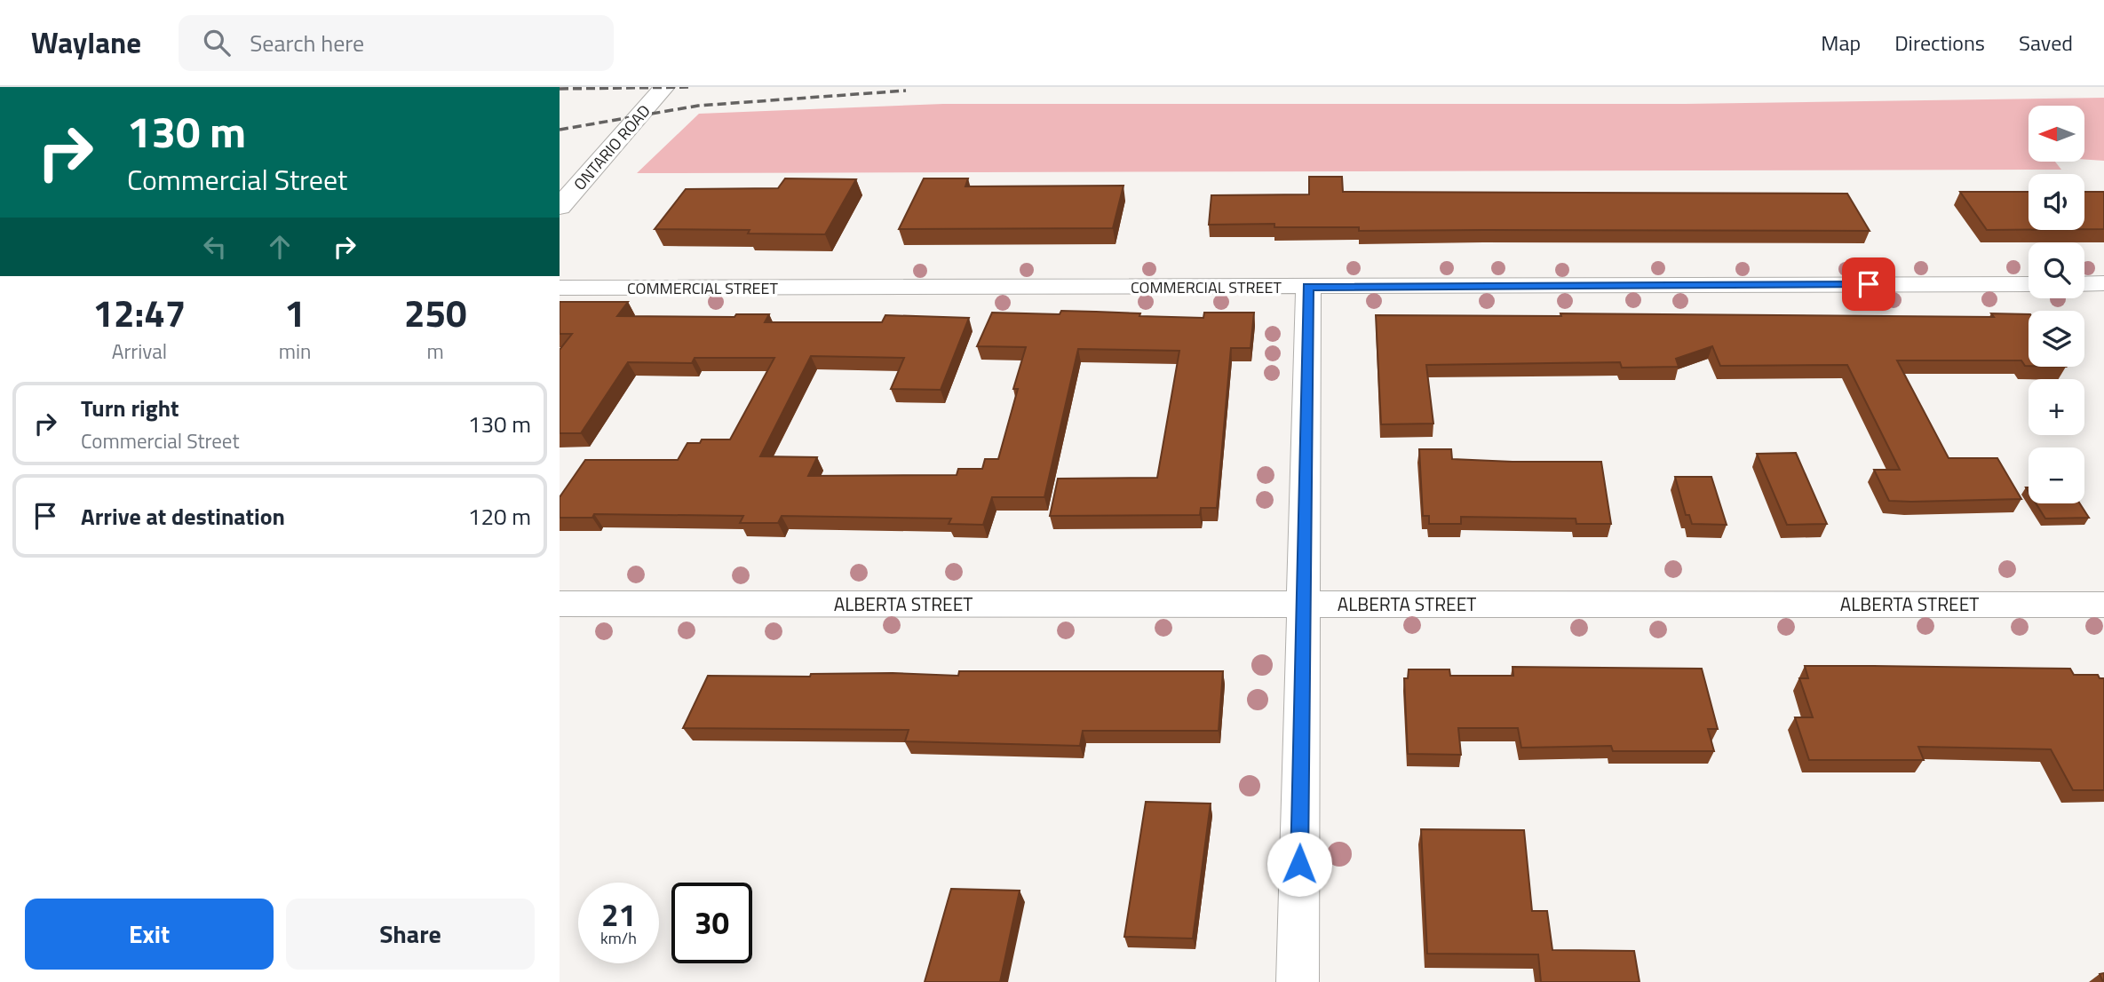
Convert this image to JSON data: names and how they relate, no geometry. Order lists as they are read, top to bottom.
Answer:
{
  "streets": {
    "main road": ["ONTARIO ROAD"],
    "street": ["COMMERCIAL STREET", "ALBERTA STREET"]
  },
  "north": "left",
  "page": {
    "header": "Waylane",
    "search": "Search here",
    "nav": ["Map", "Directions", "Saved"],
    "turn": ["130 m", "Commercial Street"],
    "map_buttons": ["+", "−"],
    "eta": [
      "12:47",
      "Arrival",
      "1",
      "min",
      "250",
      "m"
    ],
    "list": [
      {
        "name": "Turn right",
        "note": "Commercial Street",
        "value": "130 m"
      },
      {
        "name": "Arrive at destination",
        "value": "120 m"
      }
    ],
    "speed": "21 km/h",
    "limit": "30",
    "buttons": ["Exit", "Share"]
  }
}
